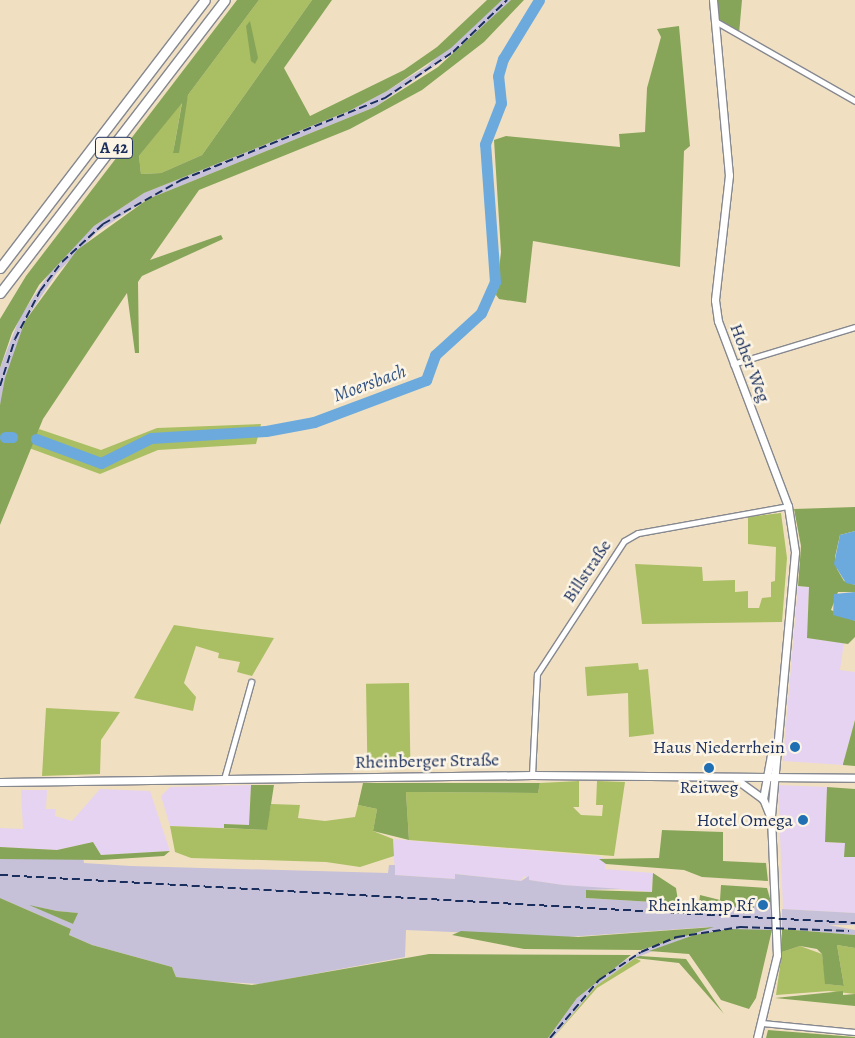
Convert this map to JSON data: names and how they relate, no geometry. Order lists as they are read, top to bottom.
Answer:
{
  "streets": {
    "highway": ["A 42"],
    "main road": ["Hoher Weg", "Rheinberger Straße"],
    "street": ["Billstraße"]
  },
  "crossings": [
    ["Hoher Weg", "Billstraße"],
    ["Hoher Weg", "Rheinberger Straße"],
    ["Billstraße", "Rheinberger Straße"]
  ],
  "water": ["Moersbach"],
  "places": [
    "Haus Niederrhein",
    "Reitweg",
    "Hotel Omega",
    "Rheinkamp Rf"
  ]
}
